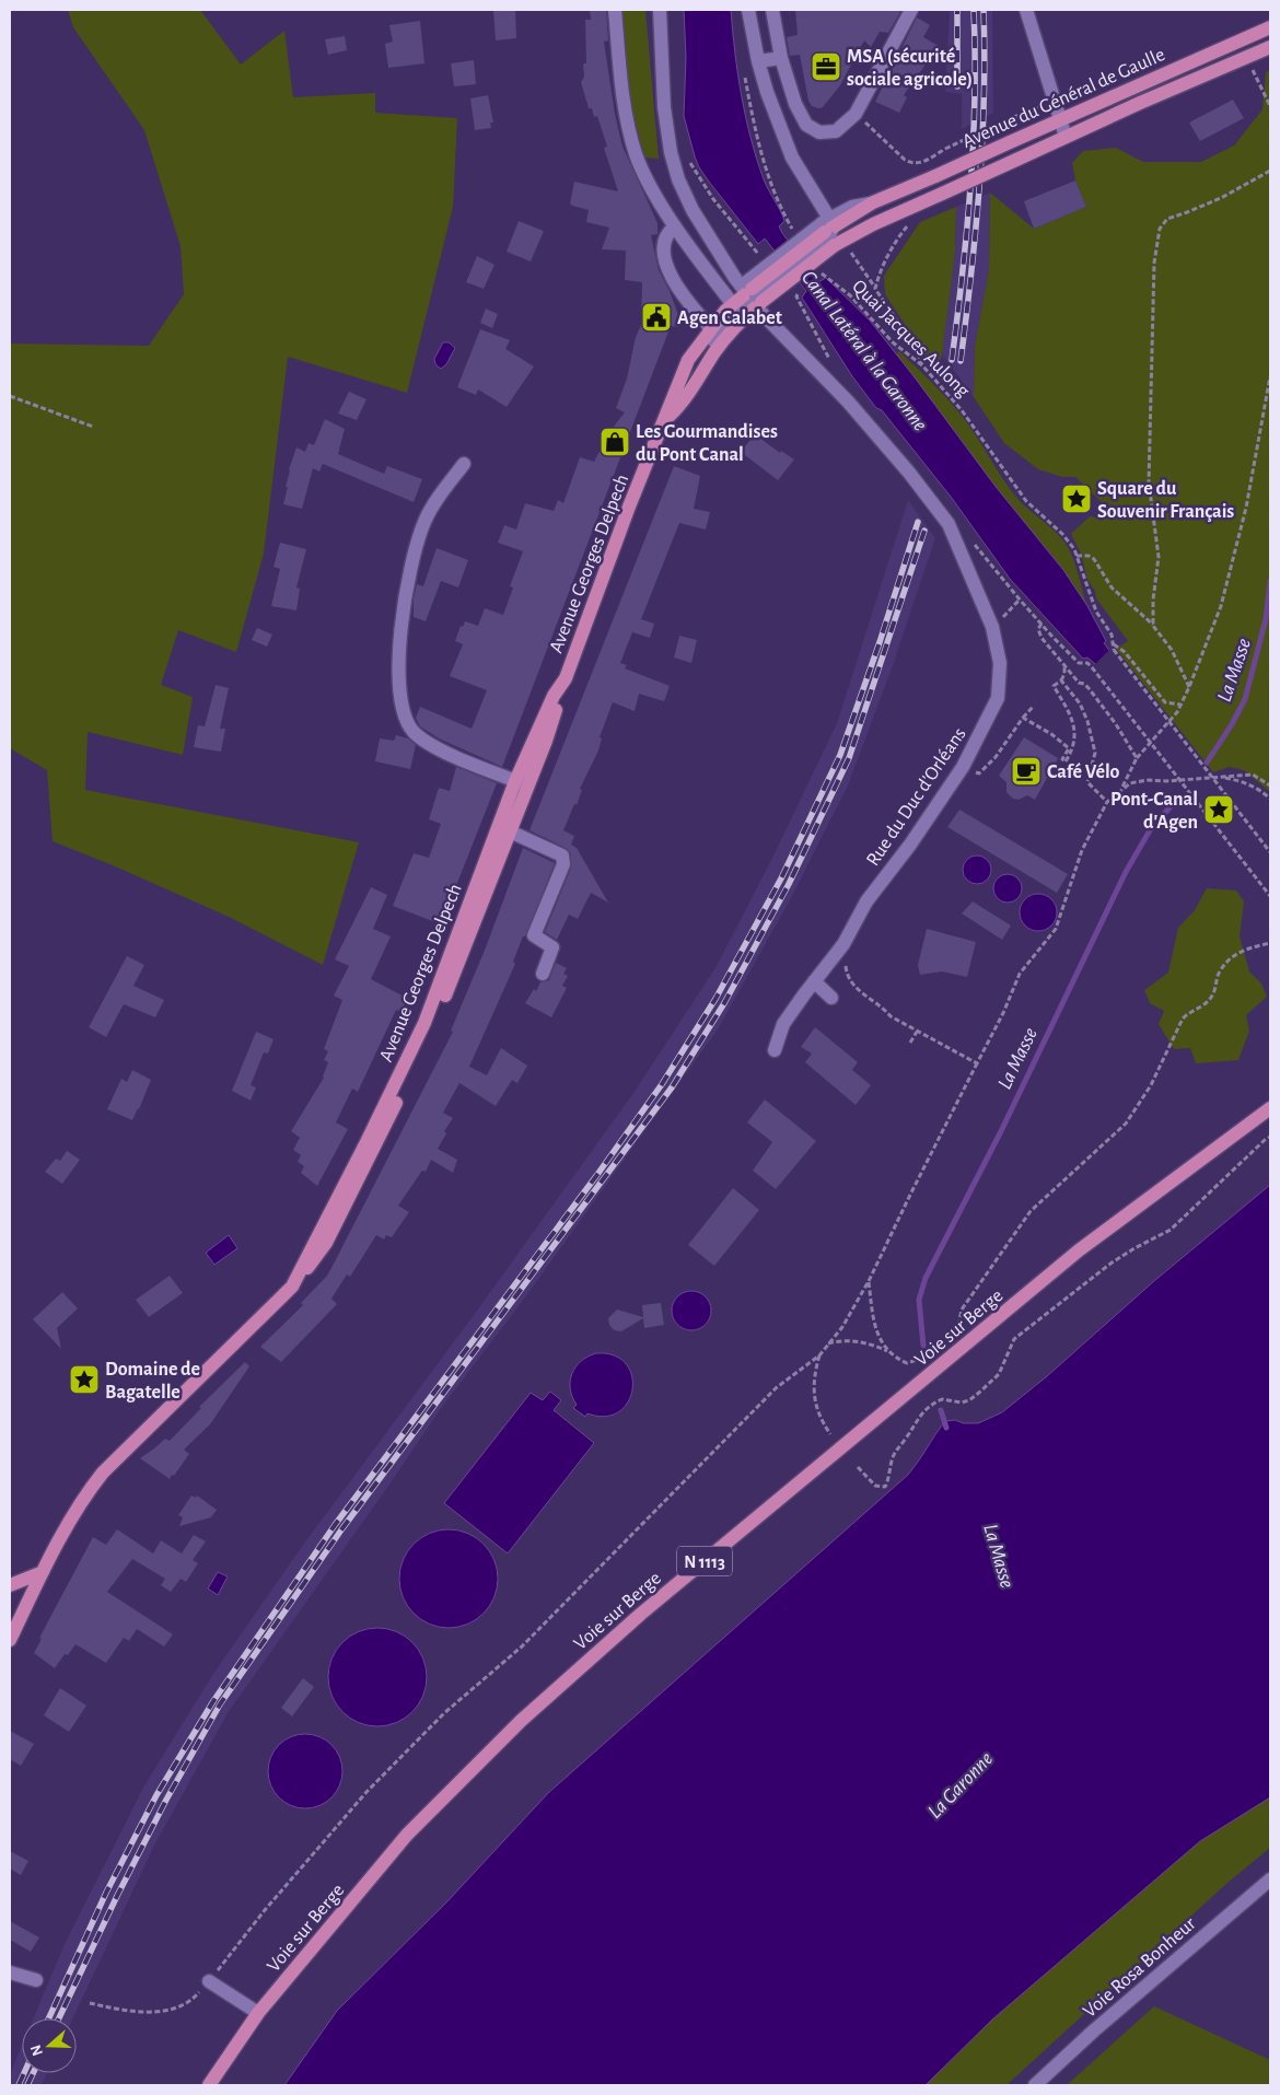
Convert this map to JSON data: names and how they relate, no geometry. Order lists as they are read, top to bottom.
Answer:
{
  "streets": {
    "main road": [
      "Avenue du Général de Gaulle",
      "Avenue Georges Delpech",
      "Voie sur Berge",
      "N 1113"
    ],
    "street": ["Rue du Duc d'Orléans", "Voie Rosa Bonheur"],
    "path": ["Quai Jacques Aulong"]
  },
  "crossings": [
    ["Avenue Georges Delpech", "Rue du Duc d'Orléans"]
  ],
  "water": ["Canal Latéral à la Garonne", "La Masse", "La Garonne"],
  "places": {
    "office": ["MSA (sécurité sociale agricole)"],
    "public building": ["Agen Calabet"],
    "shop": ["Les Gourmandises du Pont Canal"],
    "place": ["Square du Souvenir Français", "Pont-Canal d'Agen", "Domaine de Bagatelle"],
    "cafe": ["Café Vélo"]
  },
  "north": "left"
}
